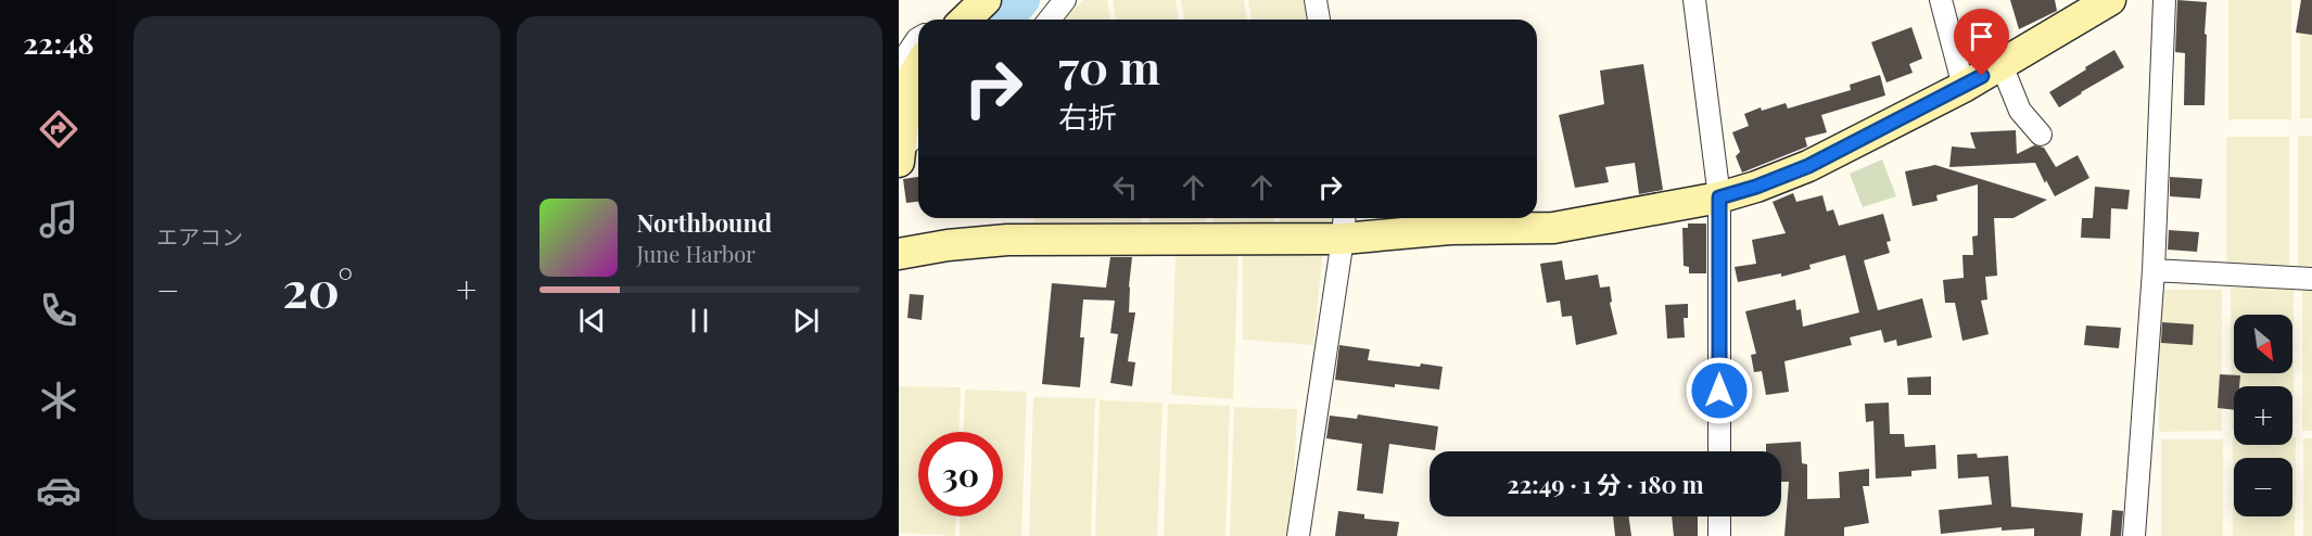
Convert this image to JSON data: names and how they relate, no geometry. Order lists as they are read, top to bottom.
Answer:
{
  "north": "bottom right",
  "page": {
    "tabs": "22:48",
    "tile": "エアコン",
    "turn": ["70 m", "右折"],
    "song": ["Northbound", "June Harbor"],
    "heat": ["−", "20°", "+"],
    "map_buttons": ["+", "−"],
    "limit": "30",
    "trip": "22:49 · 1 分 · 180 m"
  }
}
